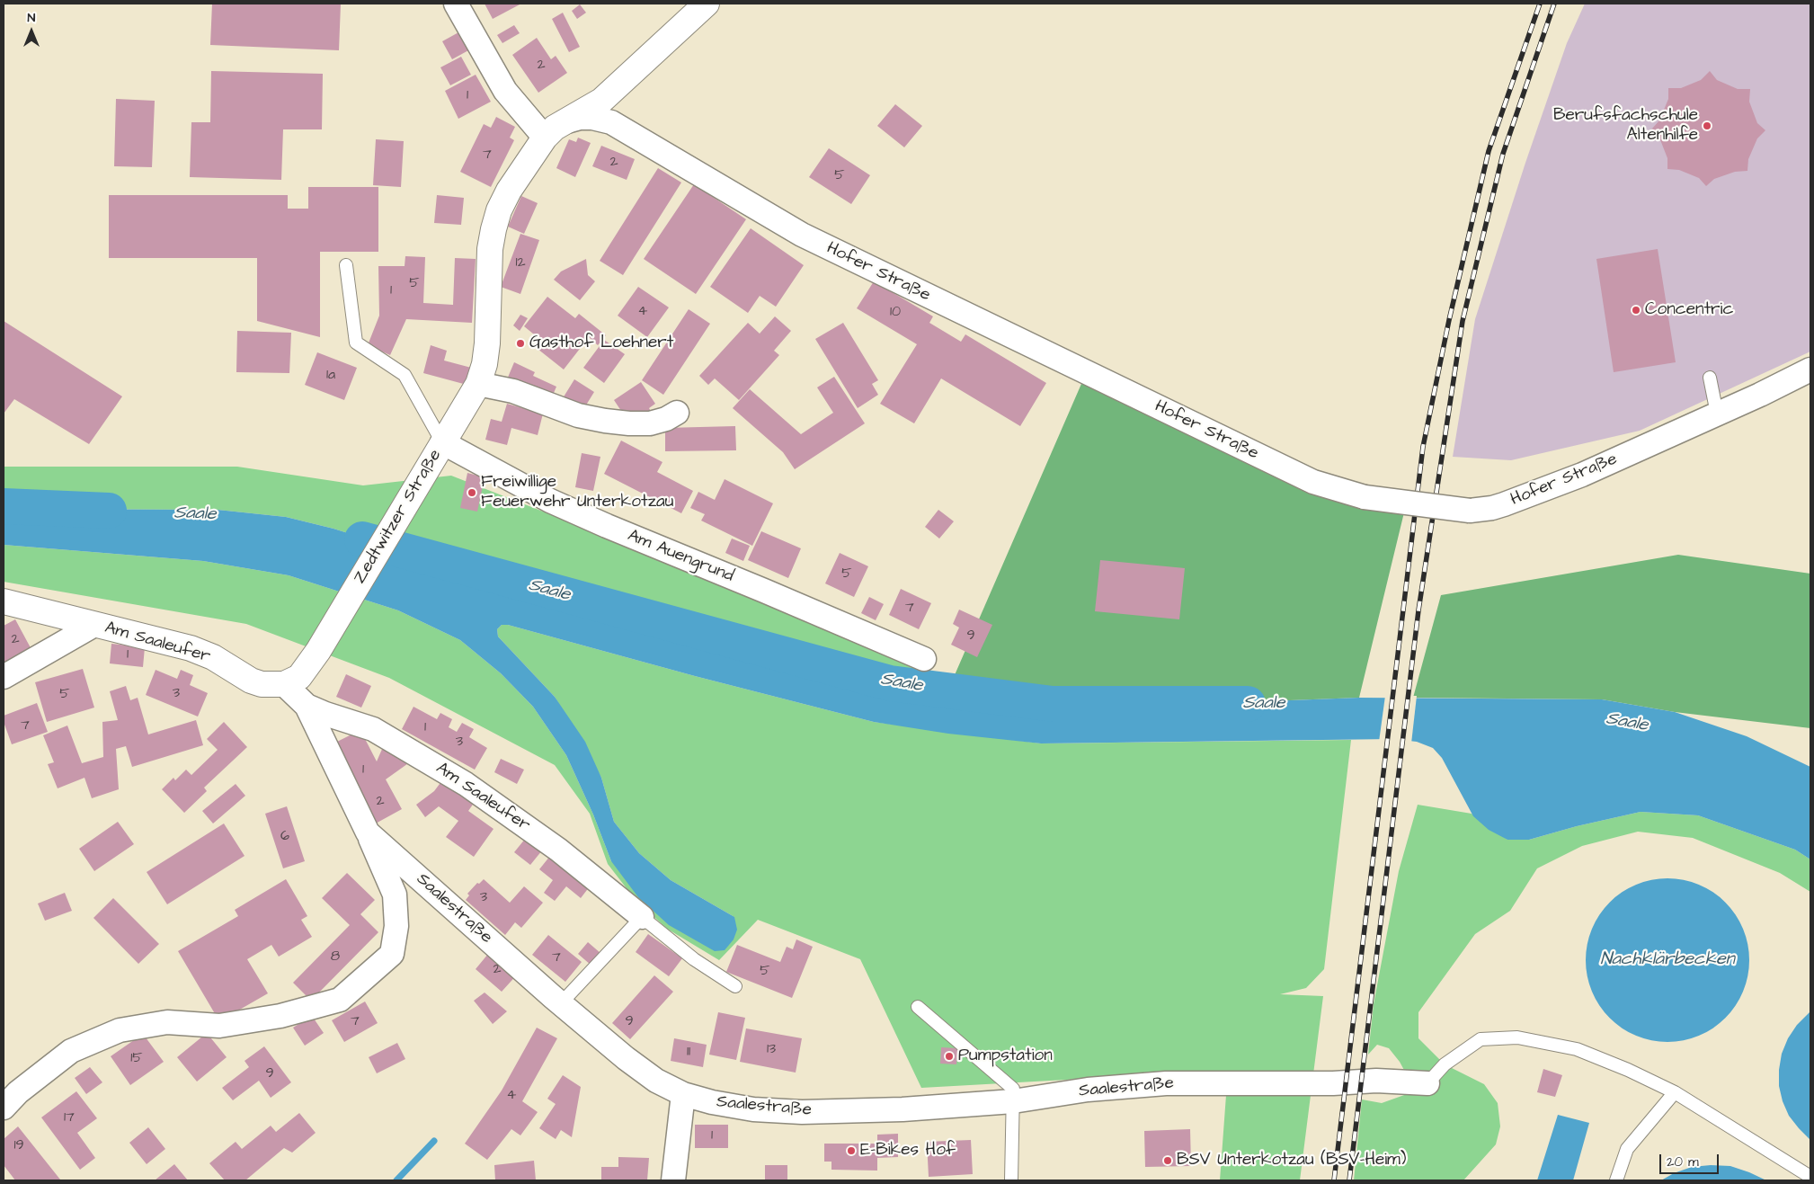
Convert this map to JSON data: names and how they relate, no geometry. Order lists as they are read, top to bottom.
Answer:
{
  "streets": {
    "street": [
      "Hofer Straße",
      "Zedtwitzer Straße",
      "Am Auengrund",
      "Am Saaleufer",
      "Saalestraße"
    ]
  },
  "crossings": [
    ["Hofer Straße", "Zedtwitzer Straße"],
    ["Zedtwitzer Straße", "Am Auengrund"],
    ["Zedtwitzer Straße", "Am Saaleufer"],
    ["Zedtwitzer Straße", "Saalestraße"],
    ["Am Saaleufer", "Saalestraße"]
  ],
  "water": ["Saale", "Nachklärbecken"],
  "places": [
    "Berufsfachschule Altenhilfe",
    "Concentric",
    "Gasthof Loehnert",
    "Freiwillige Feuerwehr Unterkotzau",
    "Pumpstation",
    "E-Bikes Hof",
    "BSV Unterkotzau (BSV-Heim)"
  ],
  "house_numbers": [
    "2",
    "1",
    "7",
    "2",
    "5",
    "12",
    "5",
    "1",
    "4",
    "10",
    "1a",
    "5",
    "7",
    "9",
    "2",
    "1",
    "3",
    "5",
    "7",
    "1",
    "3",
    "1",
    "2",
    "6",
    "3",
    "8",
    "7",
    "2",
    "5",
    "7",
    "9",
    "13",
    "11",
    "15",
    "9",
    "4",
    "17",
    "1",
    "19"
  ],
  "scale_bar": "20 m",
  "north": "top"
}
